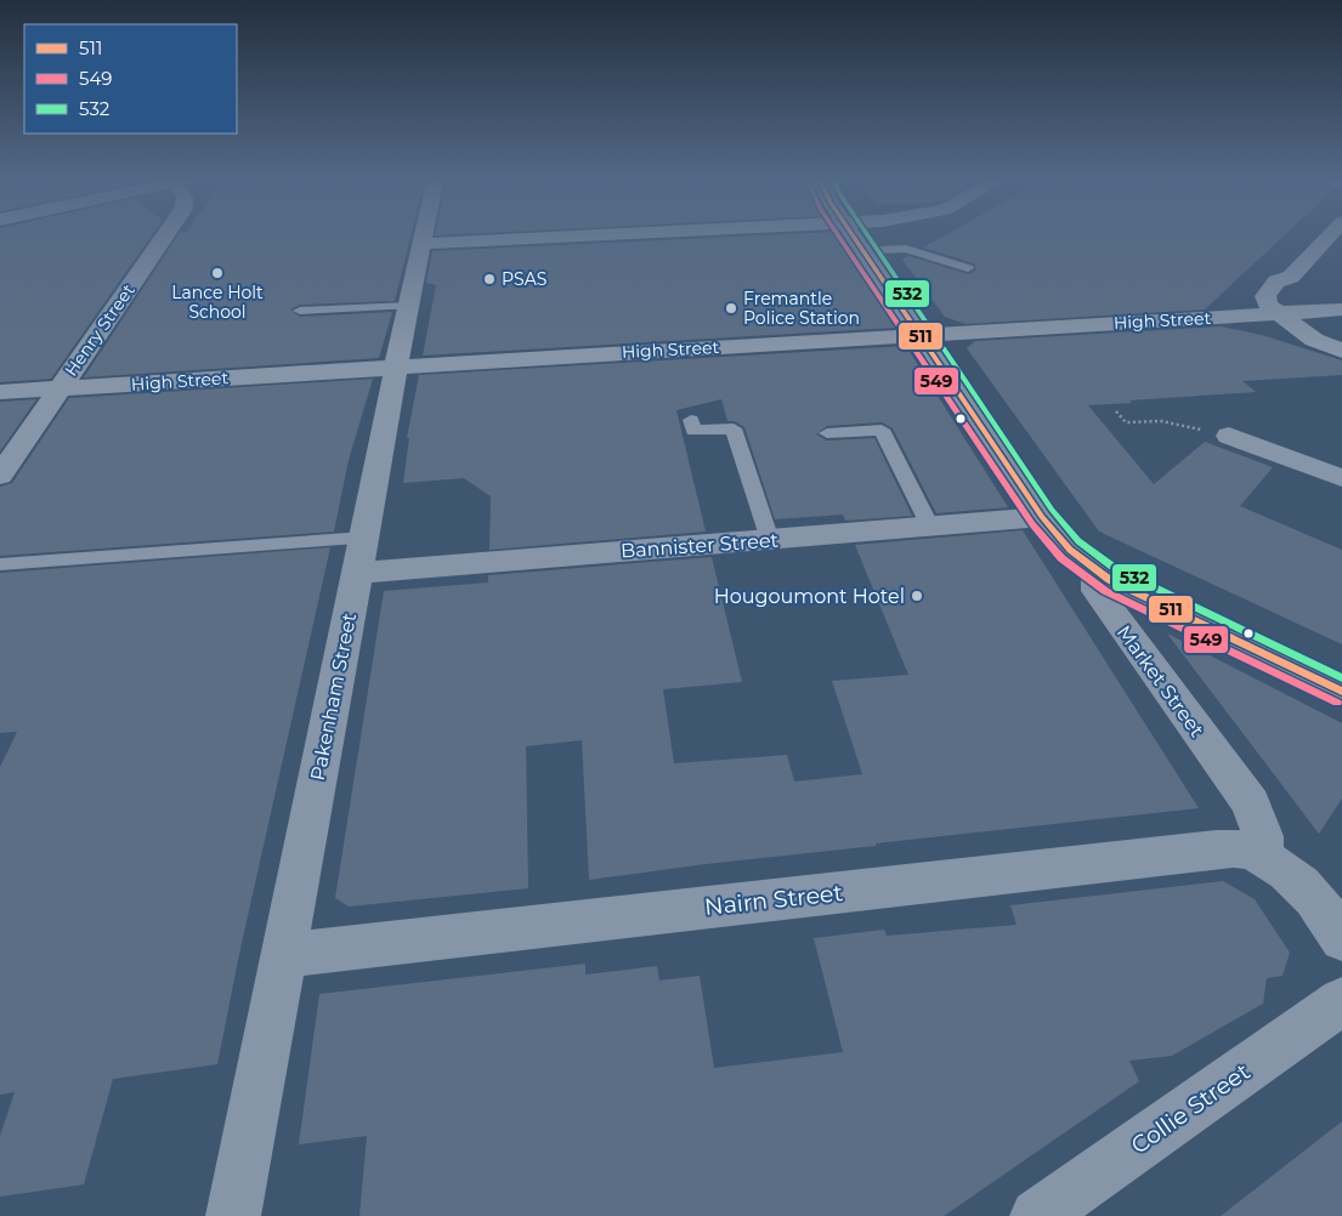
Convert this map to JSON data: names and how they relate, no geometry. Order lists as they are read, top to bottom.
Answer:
{
  "streets": {
    "street": [
      "High Street",
      "Henry Street",
      "Bannister Street",
      "Market Street",
      "Pakenham Street",
      "Nairn Street",
      "Collie Street"
    ]
  },
  "crossings": [
    ["High Street", "Henry Street"],
    ["High Street", "Pakenham Street"],
    ["Bannister Street", "Pakenham Street"],
    ["Market Street", "Nairn Street"],
    ["Pakenham Street", "Nairn Street"]
  ],
  "places": [
    "Lance Holt School",
    "PSAS",
    "Fremantle Police Station",
    "Hougoumont Hotel"
  ],
  "lines": ["transit line 511", "transit line 549", "transit line 532"],
  "legend": ["511", "549", "532"]
}
